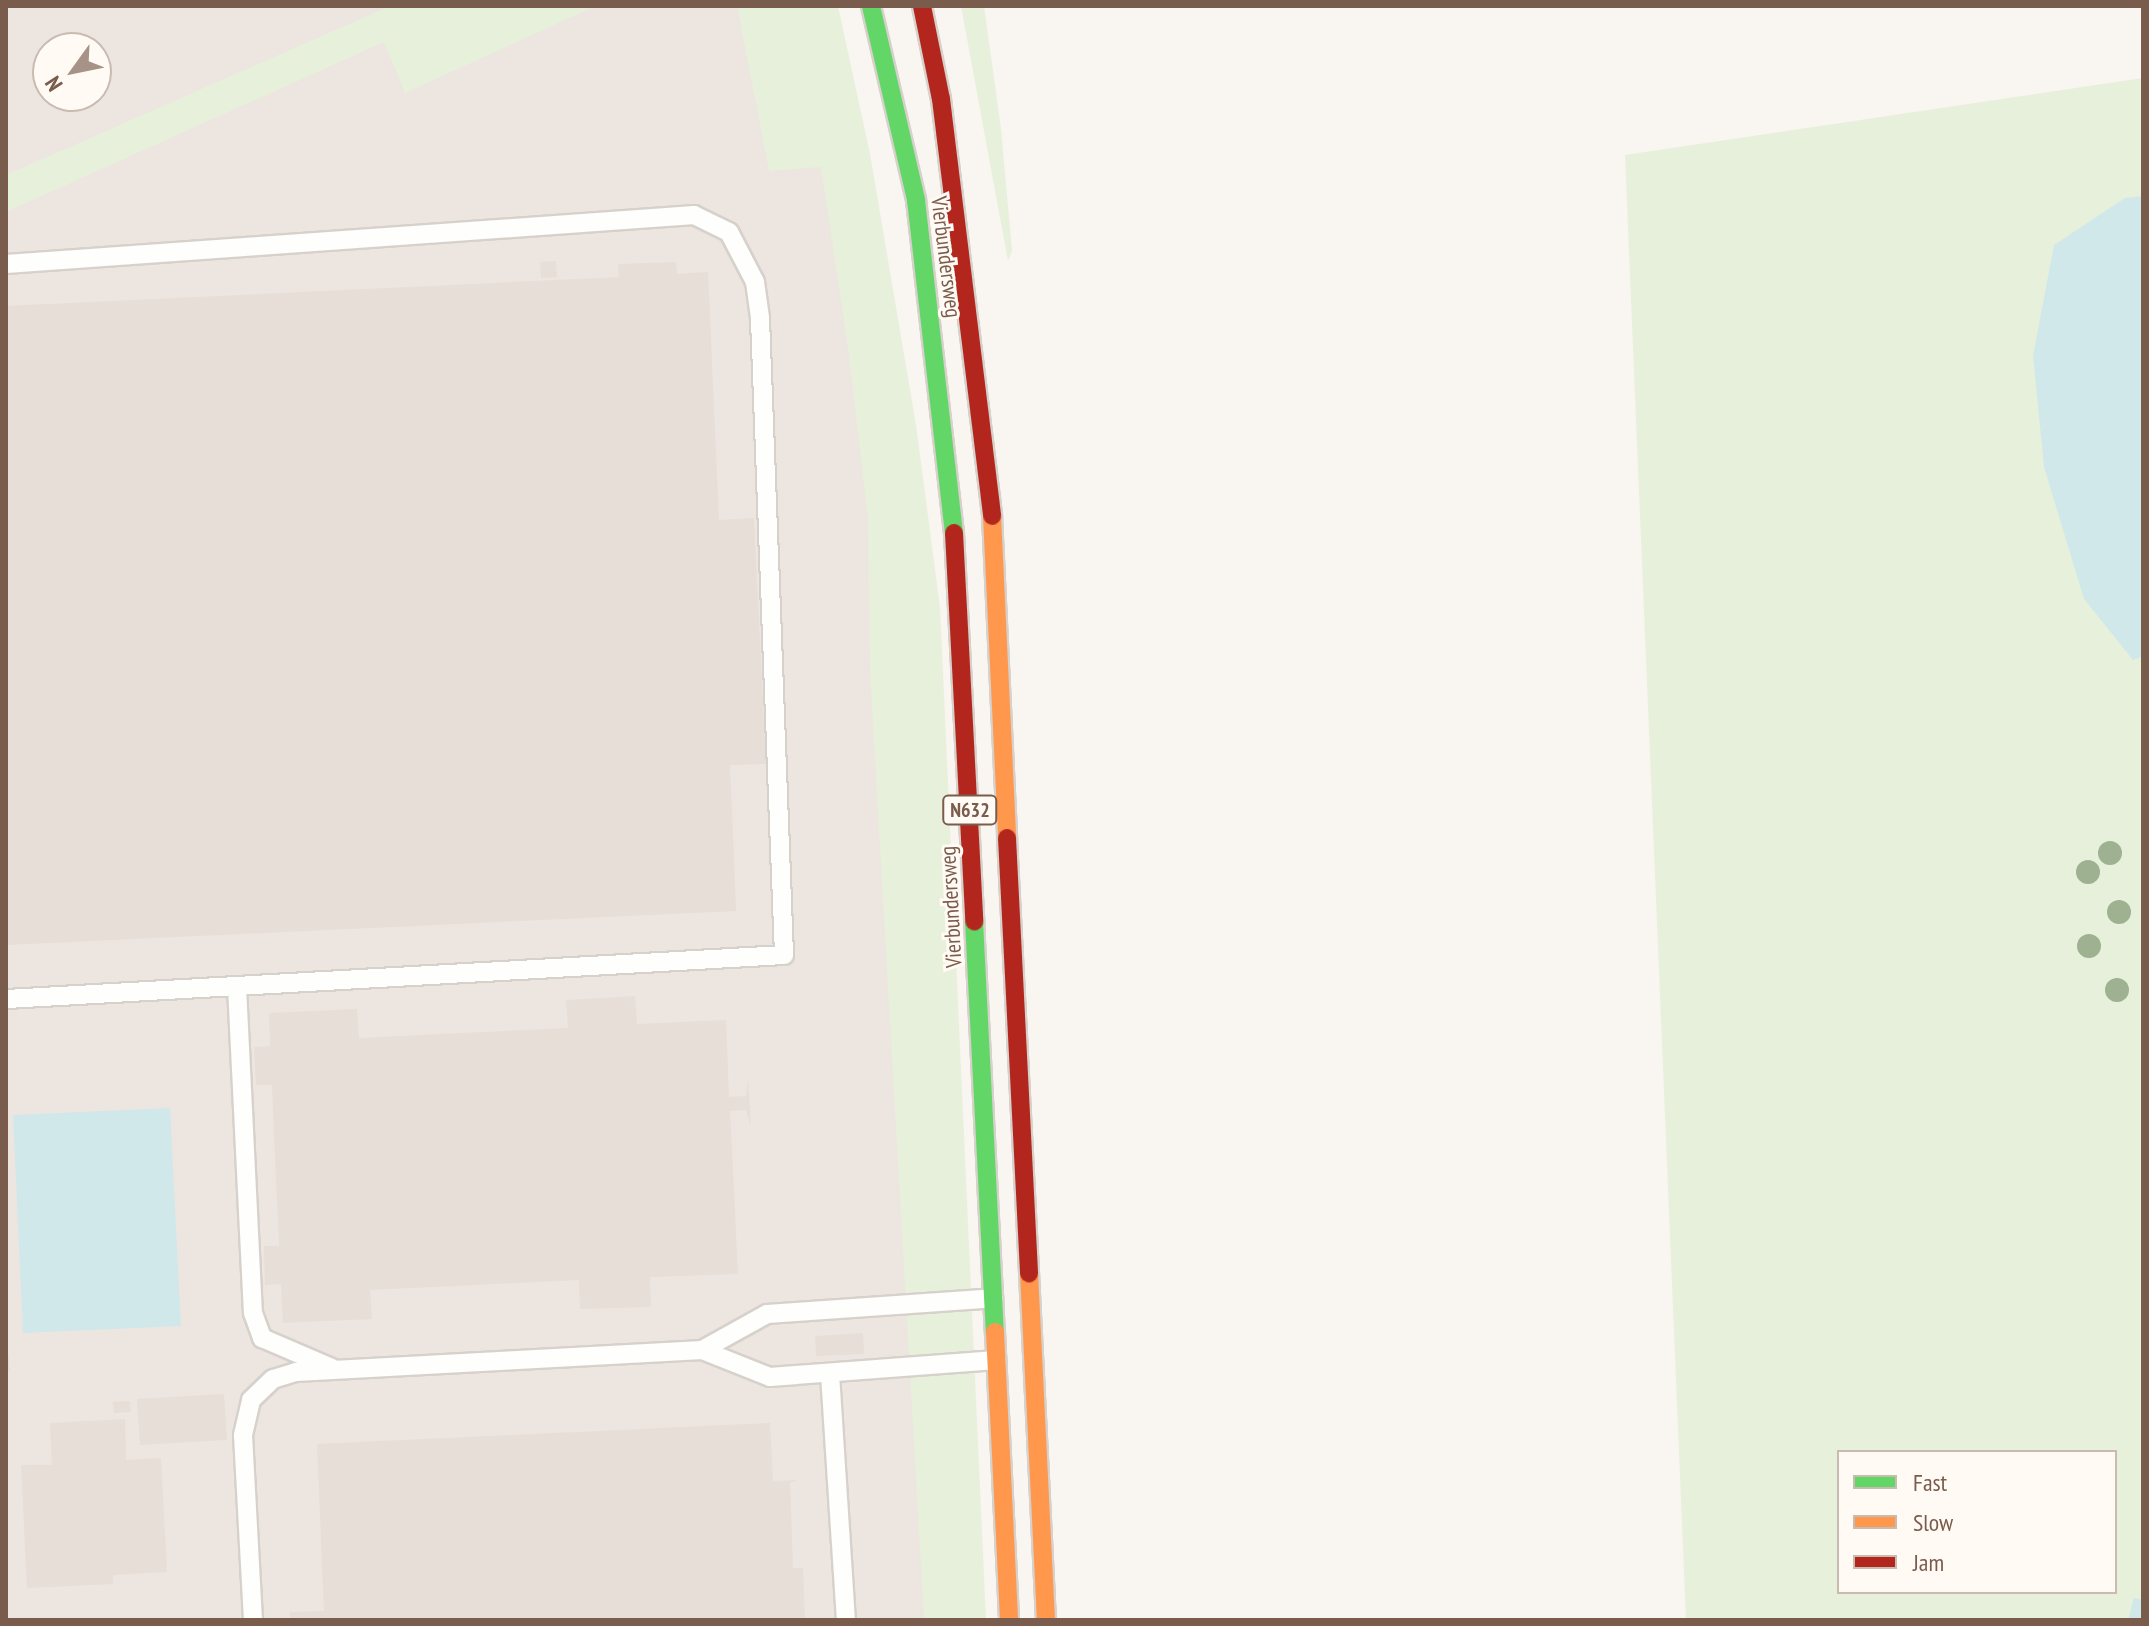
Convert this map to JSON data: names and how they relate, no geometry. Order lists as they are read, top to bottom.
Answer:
{
  "streets": {
    "main road": ["Vierbundersweg", "N632"]
  },
  "legend": ["Fast", "Slow", "Jam"],
  "north": "bottom left"
}
